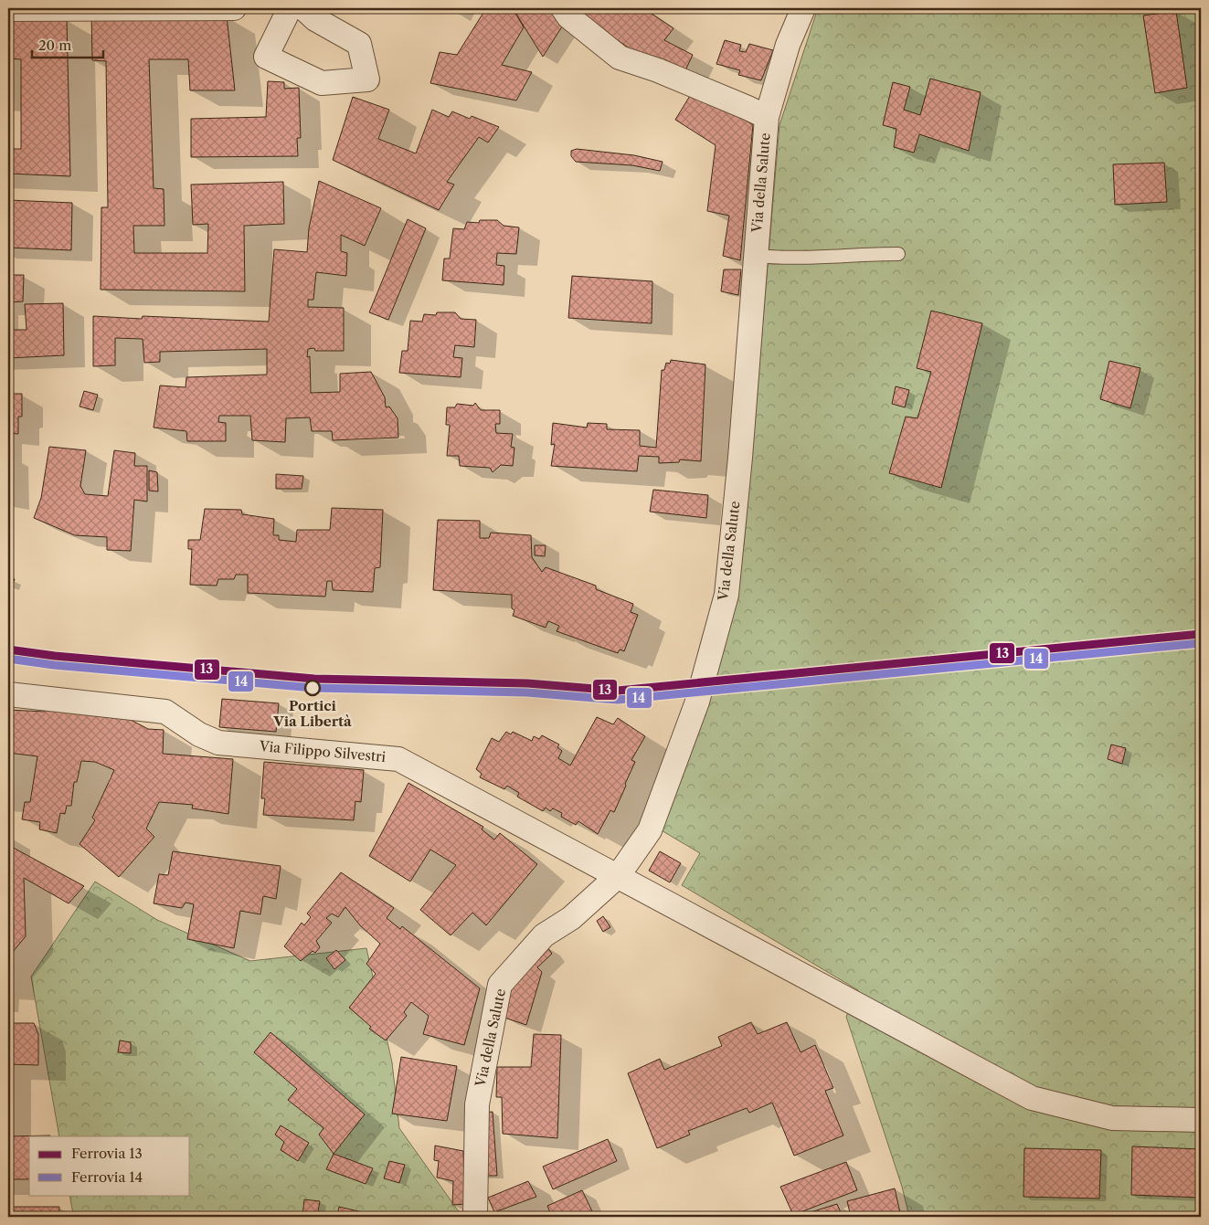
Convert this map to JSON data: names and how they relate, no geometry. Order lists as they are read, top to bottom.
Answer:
{
  "streets": {
    "street": ["Via della Salute", "Via Filippo Silvestri"]
  },
  "crossings": [
    ["Via della Salute", "Via Filippo Silvestri"]
  ],
  "places": ["Portici Via Libertà"],
  "lines": ["rail line 13", "rail line 14"],
  "legend": ["Ferrovia 13", "Ferrovia 14"],
  "scale_bar": "20 m"
}
